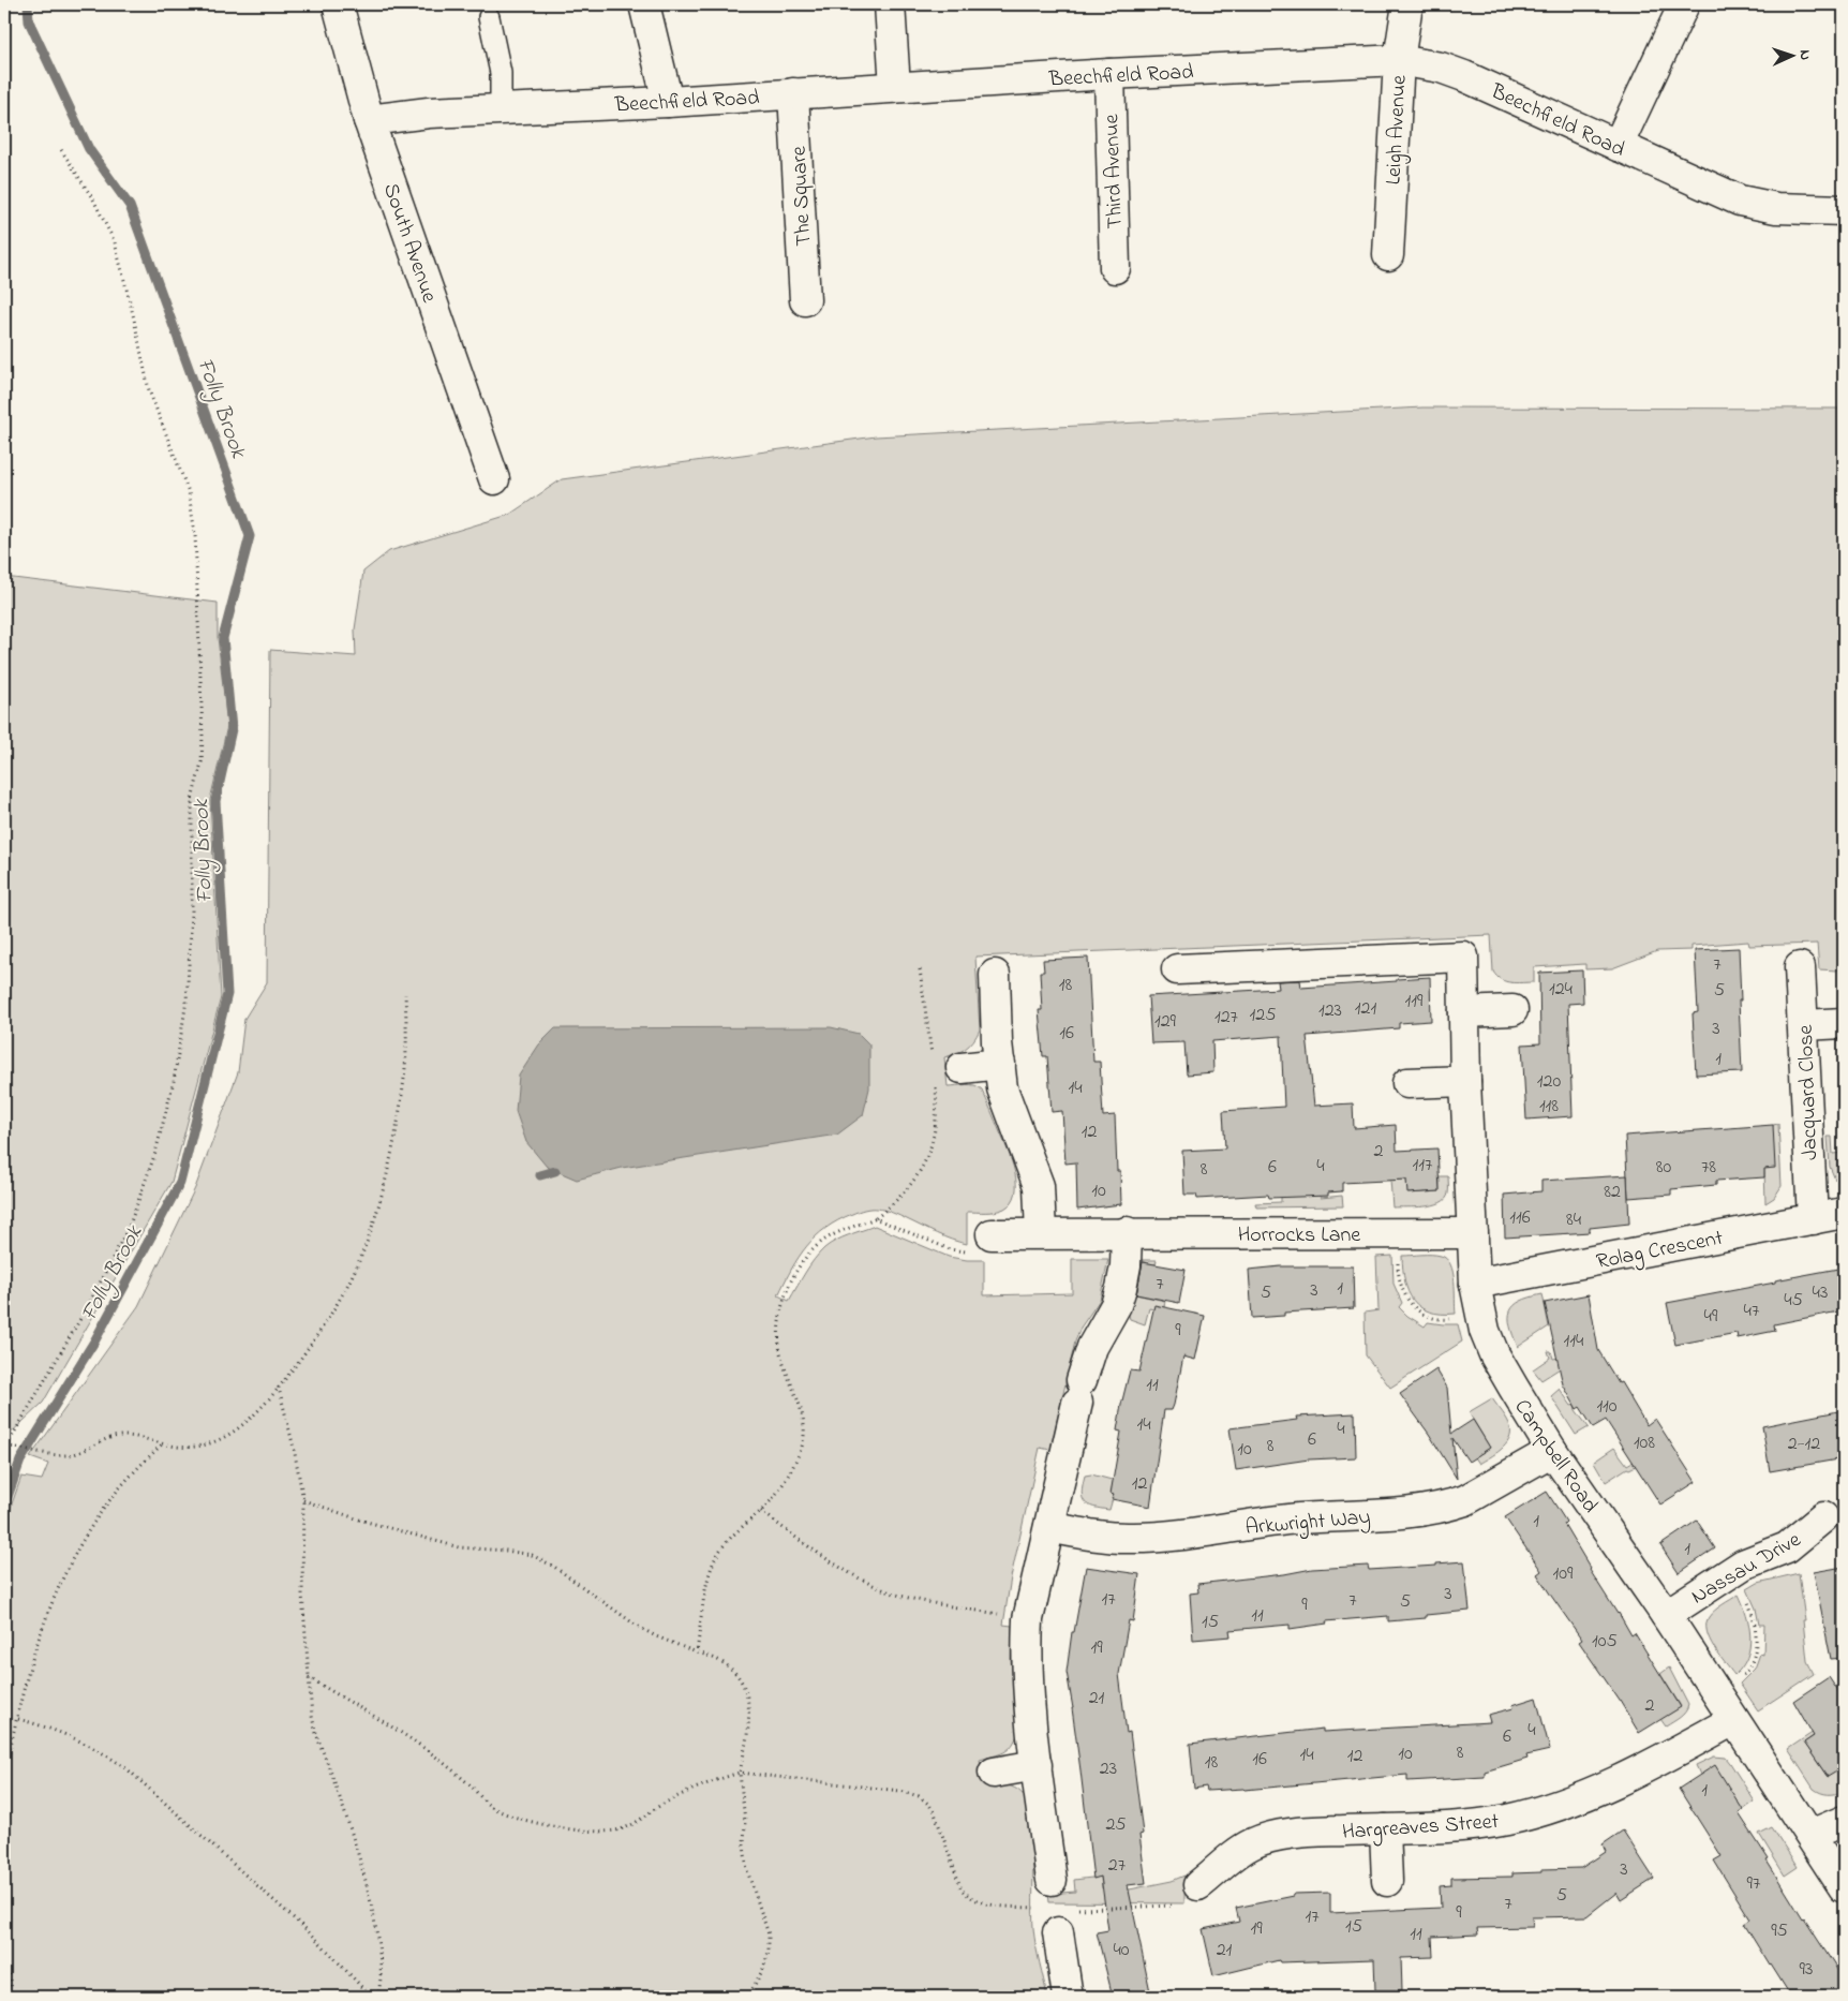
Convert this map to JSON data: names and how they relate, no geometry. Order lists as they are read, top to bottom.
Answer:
{
  "streets": {
    "street": [
      "Beechfield Road",
      "Leigh Avenue",
      "Third Avenue",
      "The Square",
      "South Avenue",
      "Jacquard Close",
      "Horrocks Lane",
      "Rolag Crescent",
      "Campbell Road",
      "Arkwright Way",
      "Nassau Drive",
      "Hargreaves Street"
    ]
  },
  "crossings": [
    ["Beechfield Road", "Leigh Avenue"],
    ["Beechfield Road", "Third Avenue"],
    ["Beechfield Road", "The Square"],
    ["Beechfield Road", "South Avenue"],
    ["Jacquard Close", "Rolag Crescent"],
    ["Horrocks Lane", "Campbell Road"],
    ["Rolag Crescent", "Campbell Road"],
    ["Campbell Road", "Arkwright Way"],
    ["Campbell Road", "Nassau Drive"],
    ["Campbell Road", "Hargreaves Street"]
  ],
  "water": ["Folly Brook"],
  "house_numbers": [
    "7",
    "18",
    "124",
    "5",
    "119",
    "121",
    "123",
    "125",
    "127",
    "129",
    "3",
    "16",
    "1",
    "120",
    "14",
    "118",
    "12",
    "2",
    "117",
    "4",
    "6",
    "80",
    "78",
    "8",
    "10",
    "82",
    "116",
    "84",
    "7",
    "1",
    "3",
    "5",
    "43",
    "45",
    "47",
    "49",
    "9",
    "114",
    "11",
    "110",
    "14",
    "4",
    "6",
    "108",
    "2-12",
    "8",
    "10",
    "12",
    "1",
    "1",
    "109",
    "3",
    "17",
    "7",
    "5",
    "9",
    "11",
    "15",
    "105",
    "19",
    "21",
    "2",
    "4",
    "6",
    "8",
    "10",
    "14",
    "12",
    "16",
    "18",
    "23",
    "1",
    "25",
    "27",
    "3",
    "97",
    "5",
    "7",
    "9",
    "17",
    "15",
    "19",
    "95",
    "11",
    "40",
    "21",
    "93"
  ],
  "north": "right"
}
